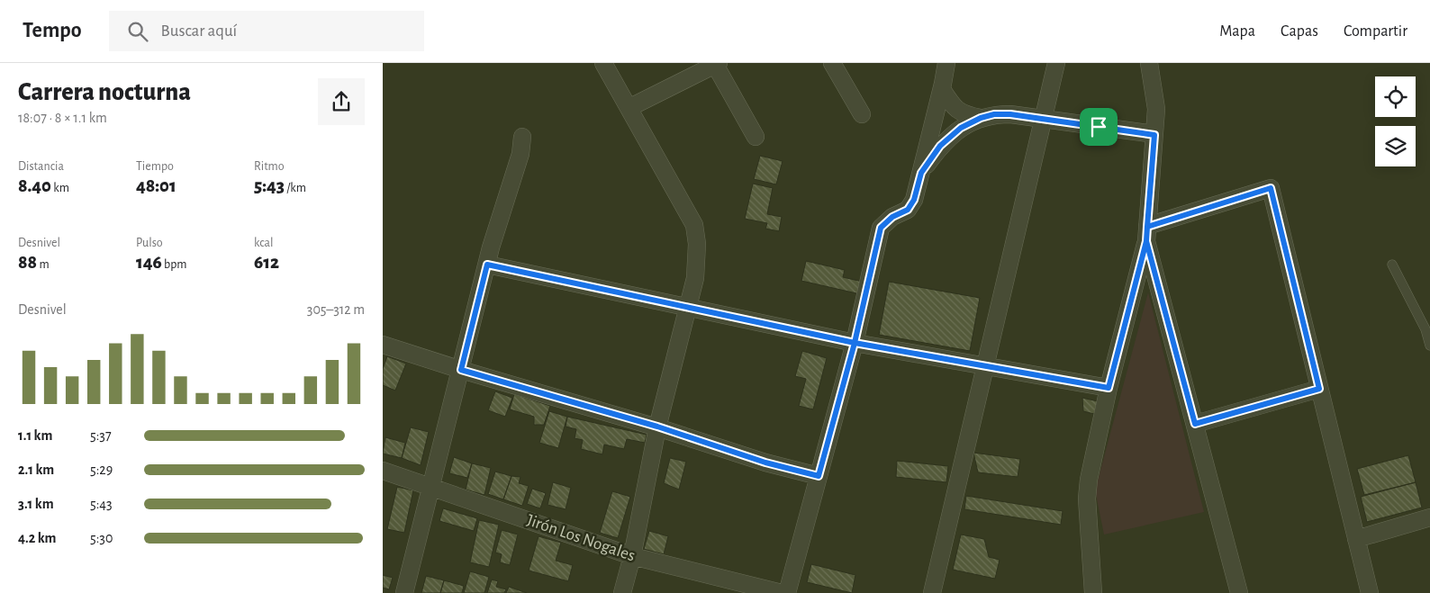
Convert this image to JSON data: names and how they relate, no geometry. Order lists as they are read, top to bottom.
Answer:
{
  "streets": {
    "street": ["Jirón Los Nogales"]
  },
  "page": {
    "header": "Tempo",
    "search": "Buscar aquí",
    "nav": ["Mapa", "Capas", "Compartir"],
    "heading": ["Carrera nocturna", "18:07 · 8 × 1.1 km"],
    "stats": [
      ["Distancia", "8.40 km"],
      ["Tiempo", "48:01"],
      ["Ritmo", "5:43 /km"],
      ["Desnivel", "88 m"],
      ["Pulso", "146 bpm"],
      ["kcal", "612"]
    ],
    "chart": ["Desnivel", "305–312 m"],
    "list": [
      {
        "name": "1.1 km",
        "note": "5:37"
      },
      {
        "name": "2.1 km",
        "note": "5:29"
      },
      {
        "name": "3.1 km",
        "note": "5:43"
      },
      {
        "name": "4.2 km",
        "note": "5:30"
      }
    ]
  }
}
